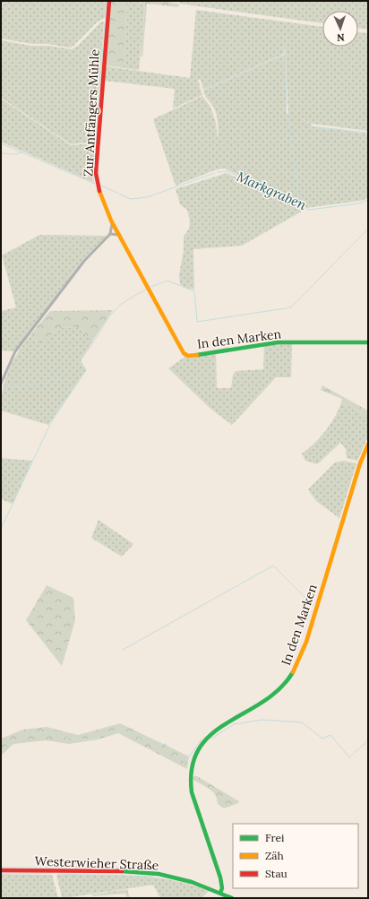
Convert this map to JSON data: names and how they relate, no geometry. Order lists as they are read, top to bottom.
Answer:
{
  "streets": {
    "street": ["Zur Antfängers Mühle", "In den Marken", "Westerwieher Straße"]
  },
  "crossings": [
    ["Zur Antfängers Mühle", "In den Marken"],
    ["In den Marken", "Westerwieher Straße"]
  ],
  "water": ["Markgraben"],
  "legend": ["Frei", "Zäh", "Stau"],
  "north": "bottom"
}
